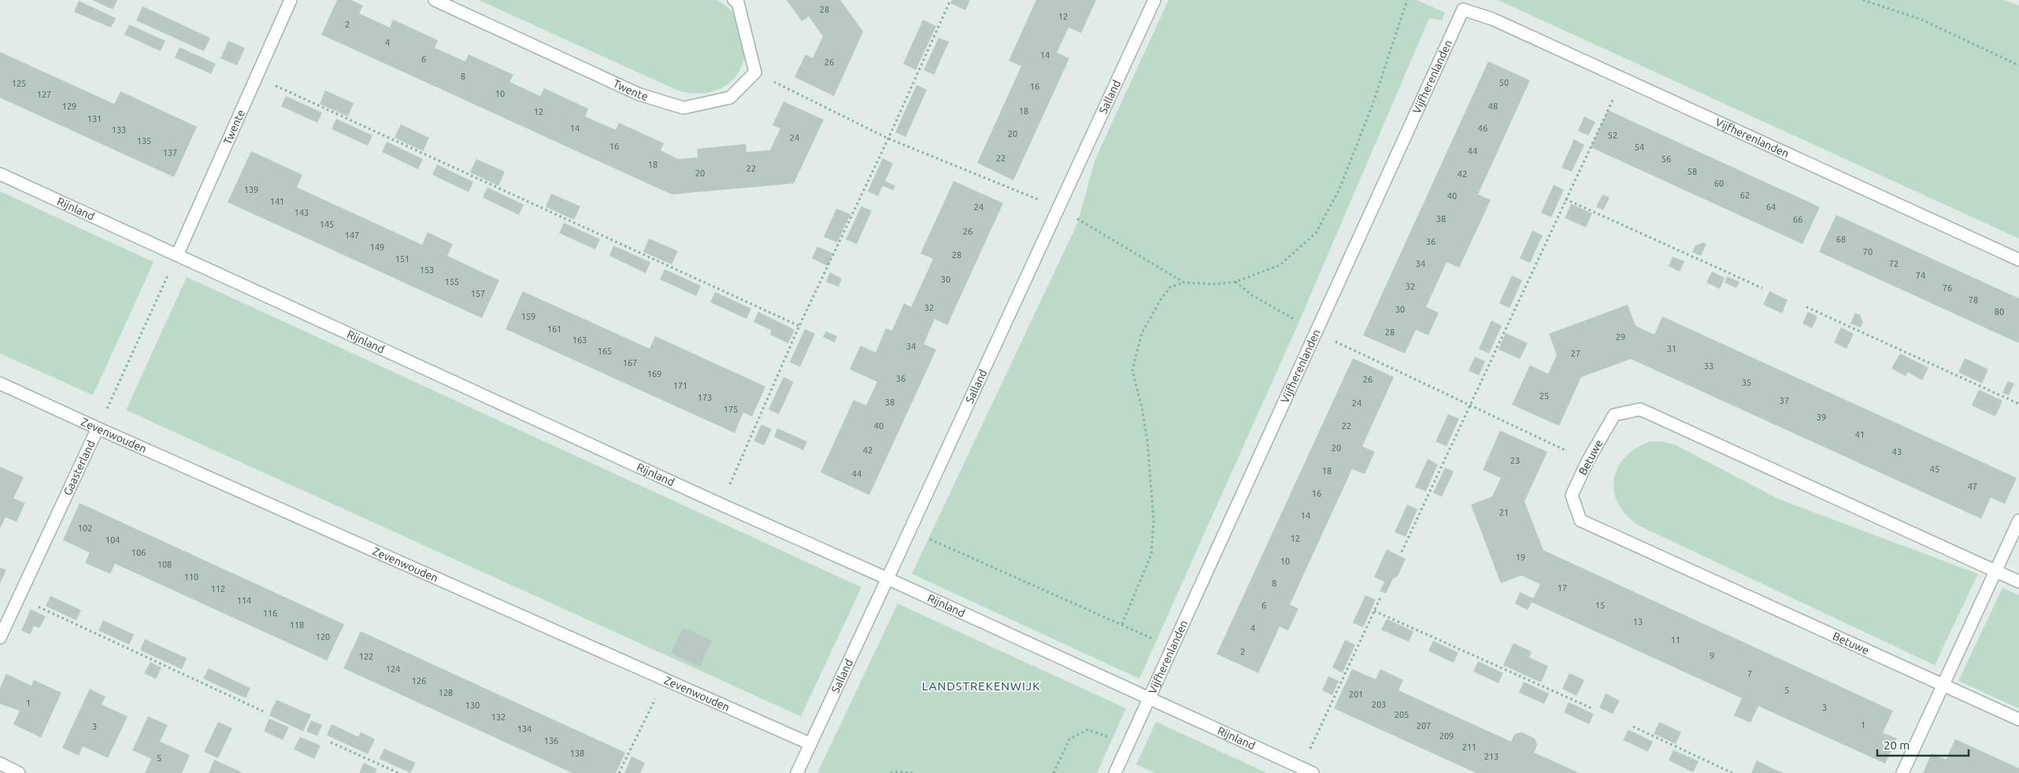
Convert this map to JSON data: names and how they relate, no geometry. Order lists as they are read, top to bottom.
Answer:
{
  "streets": {
    "street": [
      "Vijfherenlanden",
      "Twente",
      "Salland",
      "Rijnland",
      "Zevenwouden",
      "Betuwe",
      "Gaasterland"
    ]
  },
  "crossings": [
    ["Vijfherenlanden", "Rijnland"],
    ["Twente", "Rijnland"],
    ["Twente", "Gaasterland"],
    ["Salland", "Rijnland"],
    ["Salland", "Zevenwouden"],
    ["Rijnland", "Gaasterland"],
    ["Zevenwouden", "Gaasterland"]
  ],
  "districts": ["LANDSTREKENWIJK"],
  "house_numbers": [
    "28",
    "12",
    "2",
    "4",
    "14",
    "6",
    "26",
    "8",
    "50",
    "125",
    "16",
    "10",
    "127",
    "129",
    "48",
    "18",
    "12",
    "131",
    "14",
    "46",
    "133",
    "20",
    "52",
    "24",
    "135",
    "16",
    "54",
    "44",
    "137",
    "22",
    "56",
    "18",
    "22",
    "58",
    "20",
    "42",
    "60",
    "139",
    "62",
    "40",
    "141",
    "24",
    "64",
    "143",
    "38",
    "66",
    "145",
    "26",
    "147",
    "68",
    "36",
    "149",
    "70",
    "28",
    "151",
    "34",
    "72",
    "153",
    "74",
    "30",
    "155",
    "32",
    "76",
    "157",
    "78",
    "32",
    "30",
    "80",
    "159",
    "161",
    "28",
    "29",
    "163",
    "34",
    "31",
    "165",
    "27",
    "167",
    "33",
    "169",
    "36",
    "26",
    "35",
    "171",
    "25",
    "173",
    "37",
    "38",
    "24",
    "175",
    "39",
    "40",
    "22",
    "41",
    "20",
    "42",
    "43",
    "23",
    "45",
    "18",
    "44",
    "47",
    "16",
    "21",
    "14",
    "102",
    "12",
    "104",
    "106",
    "19",
    "10",
    "108",
    "110",
    "8",
    "17",
    "112",
    "114",
    "6",
    "15",
    "116",
    "13",
    "118",
    "4",
    "120",
    "11",
    "2",
    "9",
    "122",
    "124",
    "7",
    "126",
    "5",
    "128",
    "201",
    "1",
    "203",
    "130",
    "3",
    "205",
    "132",
    "1",
    "207",
    "3",
    "134",
    "209",
    "136",
    "211",
    "138",
    "213",
    "5"
  ],
  "scale_bar": "20 m"
}
